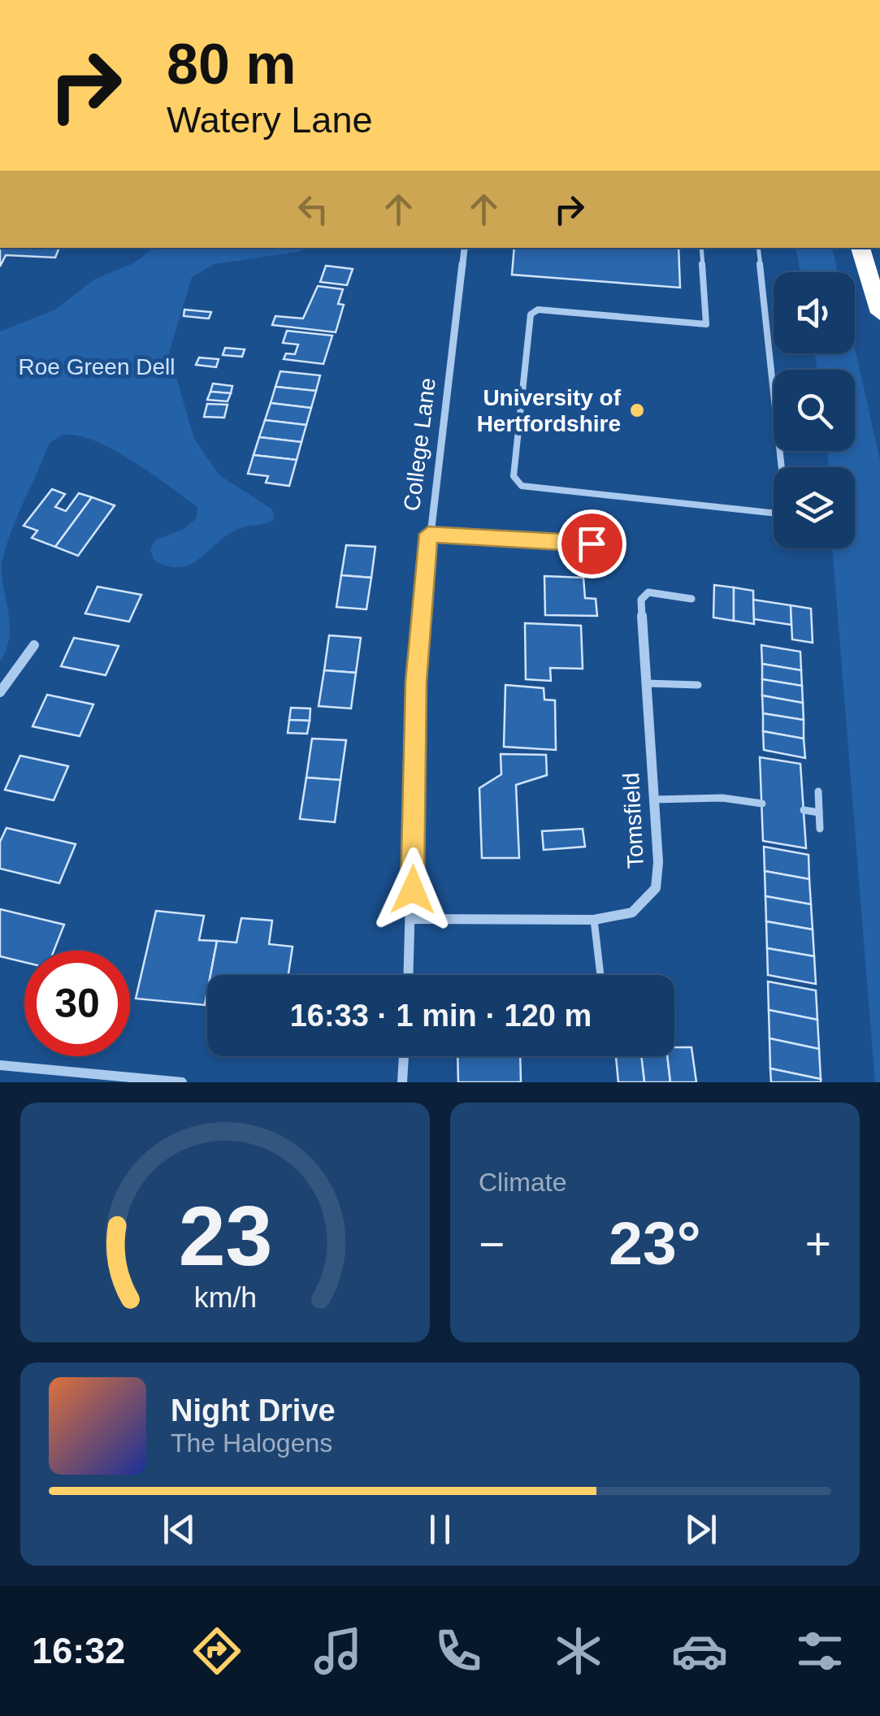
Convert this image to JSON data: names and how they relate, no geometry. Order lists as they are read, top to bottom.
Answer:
{
  "streets": {
    "street": ["College Lane", "Tomsfield"]
  },
  "crossings": [
    ["College Lane", "Tomsfield"]
  ],
  "parks": ["Roe Green Dell"],
  "places": ["University of Hertfordshire"],
  "page": {
    "turn": ["80 m", "Watery Lane"],
    "limit": "30",
    "trip": "16:33 · 1 min · 120 m",
    "tile": "Climate",
    "heat": ["−", "23°", "+"],
    "song": ["Night Drive", "The Halogens"],
    "tabs": "16:32",
    "gauge": ["23", "km/h"]
  }
}
